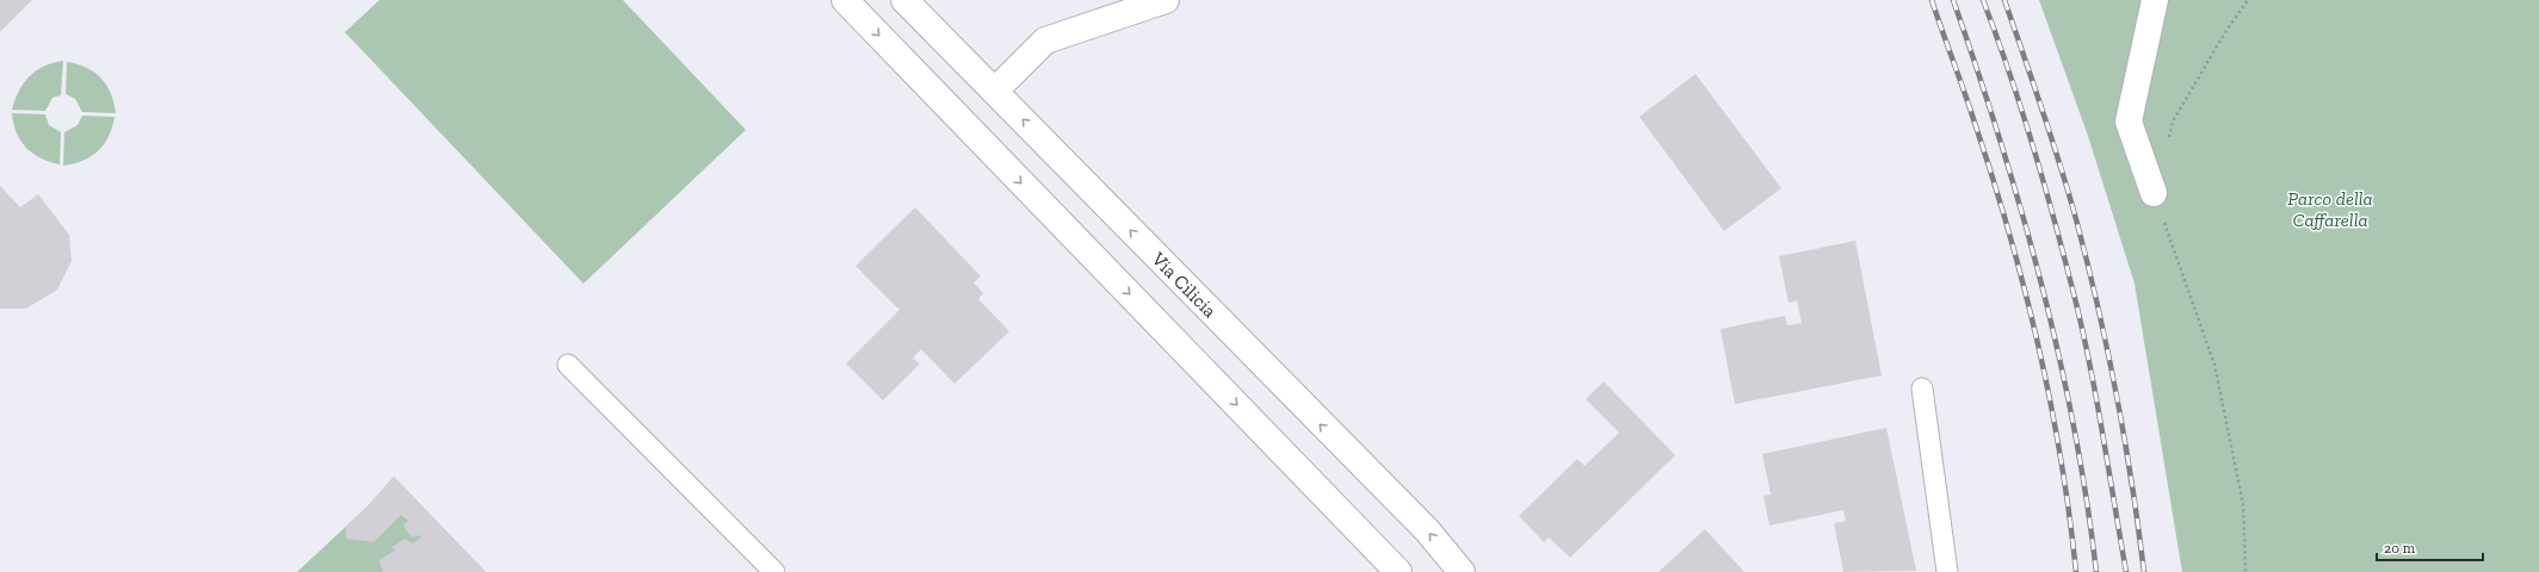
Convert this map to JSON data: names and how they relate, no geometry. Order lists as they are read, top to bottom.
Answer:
{
  "streets": {
    "main road": ["Via Cilicia"]
  },
  "parks": ["Parco della Caffarella"],
  "scale_bar": "20 m"
}
